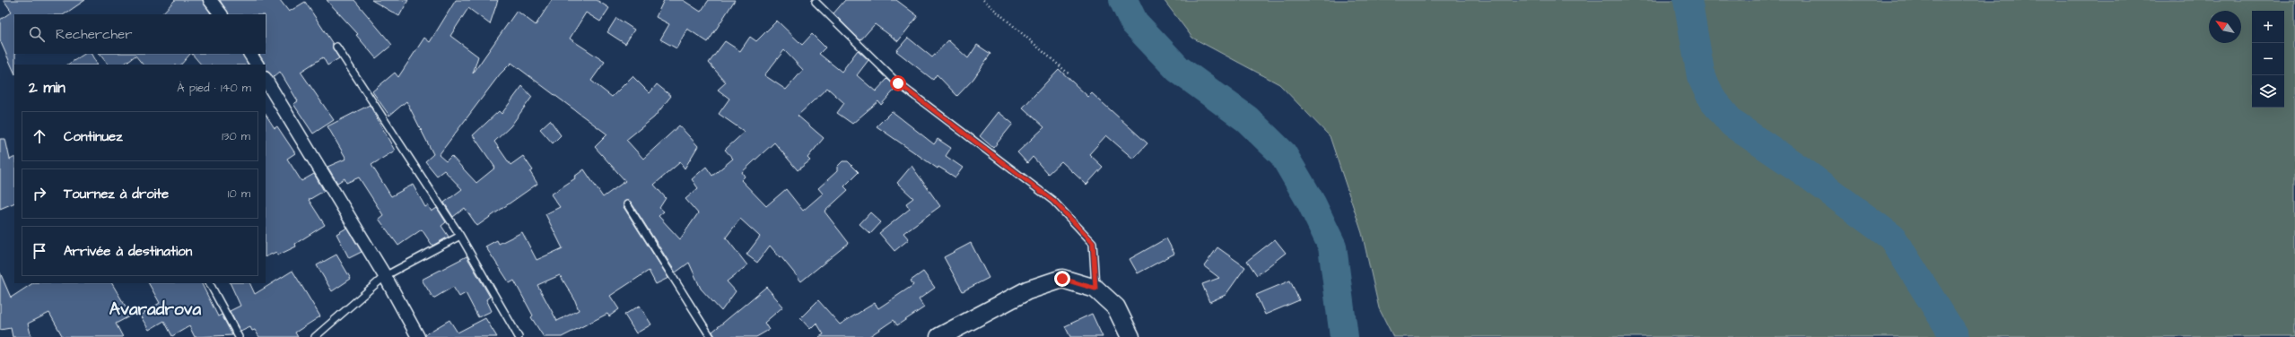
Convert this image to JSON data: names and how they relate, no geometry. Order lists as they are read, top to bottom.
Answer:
{
  "districts": ["Avaradrova"],
  "north": "top left",
  "page": {
    "map_buttons": ["+", "−"],
    "search": "Rechercher",
    "heading": ["2 min", "À pied · 140 m"],
    "list": [
      ["Continuez", "130 m"],
      ["Tournez à droite", "10 m"],
      "Arrivée à destination"
    ]
  }
}
